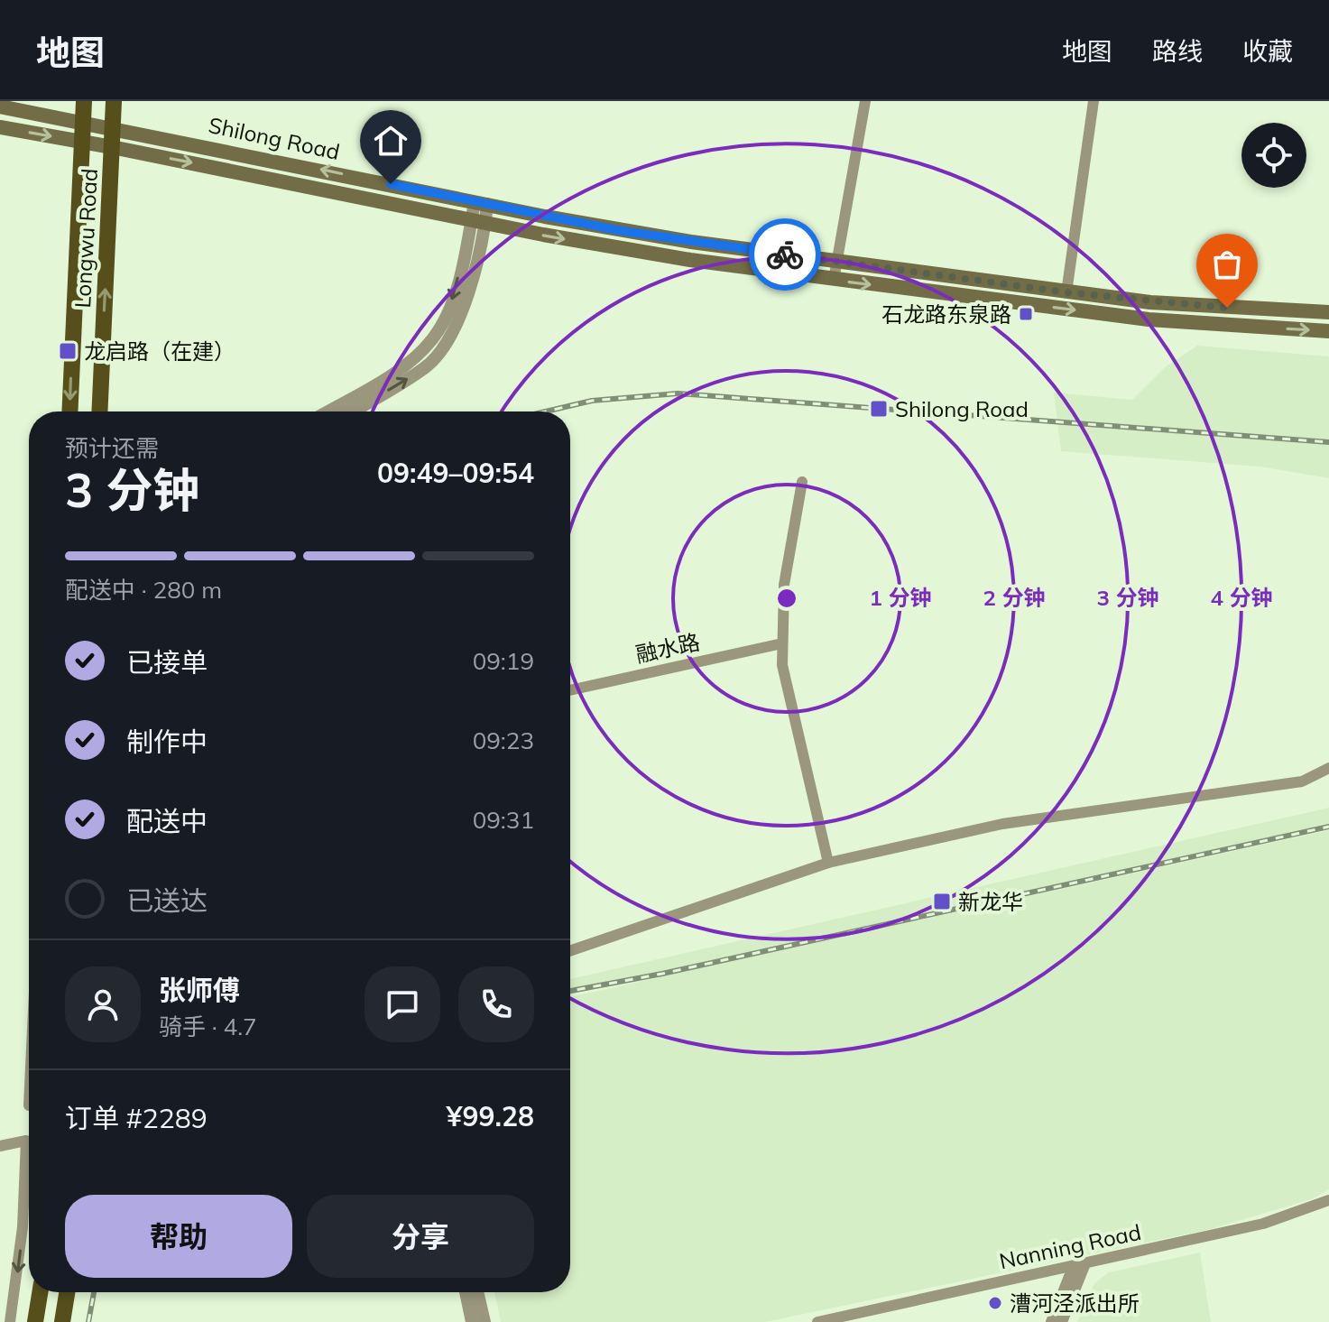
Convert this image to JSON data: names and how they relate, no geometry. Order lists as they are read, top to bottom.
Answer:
{
  "streets": {
    "main road": ["Shilong Road", "Longwu Road"],
    "street": ["融水路", "Nanning Road"]
  },
  "crossings": [
    ["Shilong Road", "Longwu Road"]
  ],
  "places": {
    "transit": [
      "石龙路东泉路",
      "龙启路（在建）",
      "Shilong Road",
      "新龙华"
    ],
    "other": ["漕河泾派出所"]
  },
  "page": {
    "header": "地图",
    "nav": ["地图", "路线", "收藏"],
    "heading": ["3 分钟", "预计还需", "09:49–09:54"],
    "panel": [
      "张师傅",
      "骑手 · 4.7",
      "订单 #2289",
      "¥99.28"
    ],
    "bar": "配送中 · 280 m",
    "list": [
      ["已接单", "09:19"],
      ["制作中", "09:23"],
      ["配送中", "09:31"],
      "已送达"
    ],
    "buttons": ["帮助", "分享"]
  },
  "rings": [
    "1 分钟",
    "2 分钟",
    "3 分钟",
    "4 分钟"
  ]
}
